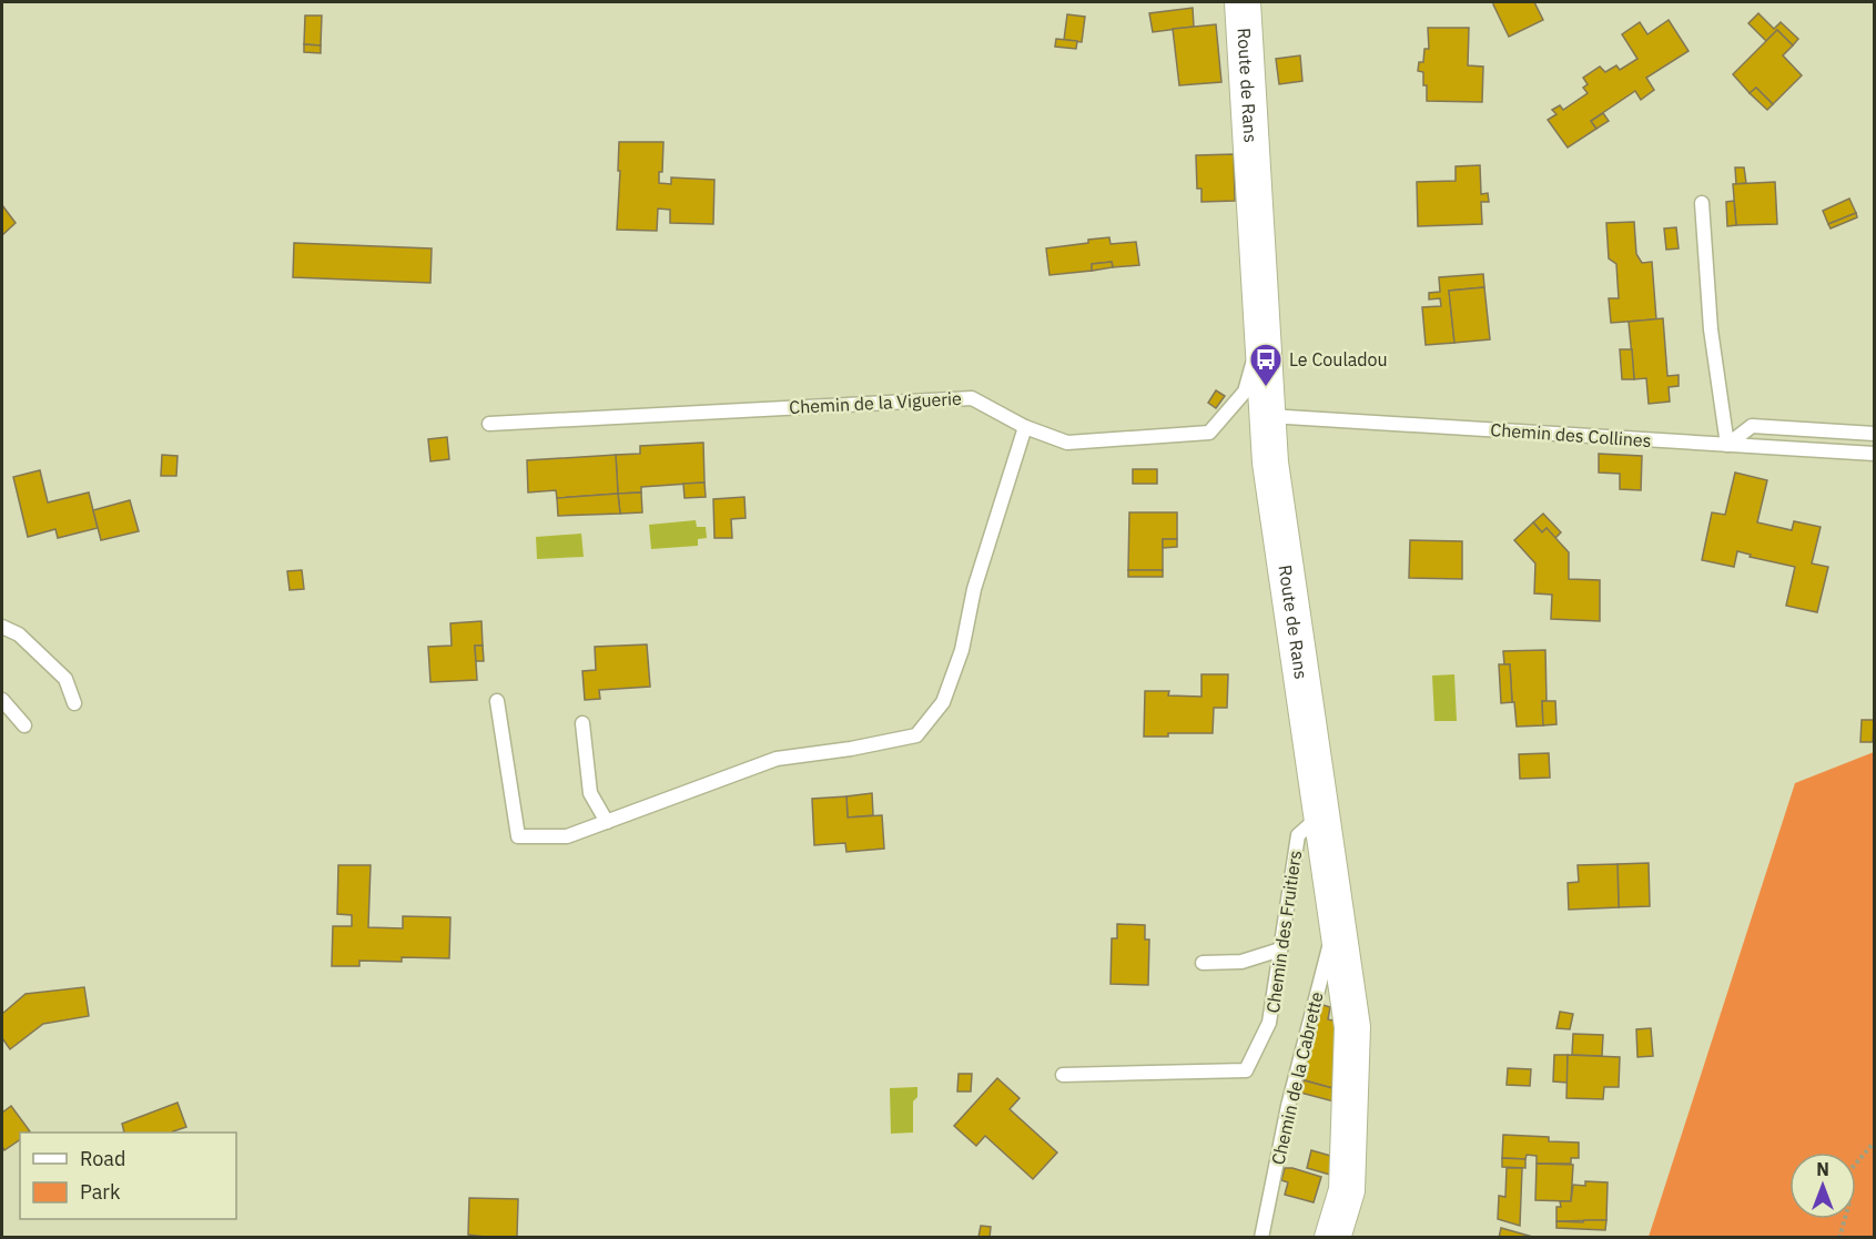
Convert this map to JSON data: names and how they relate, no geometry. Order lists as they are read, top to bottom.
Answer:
{
  "streets": {
    "street": ["Route de Rans"],
    "lane": [
      "Chemin de la Viguerie",
      "Chemin des Collines",
      "Chemin des Fruitiers",
      "Chemin de la Cabrette"
    ]
  },
  "crossings": [
    ["Route de Rans", "Chemin de la Viguerie"],
    ["Route de Rans", "Chemin des Collines"],
    ["Route de Rans", "Chemin des Fruitiers"],
    ["Route de Rans", "Chemin de la Cabrette"]
  ],
  "places": {
    "bus stop": ["Le Couladou"]
  },
  "legend": ["Road", "Park"],
  "north": "top"
}
